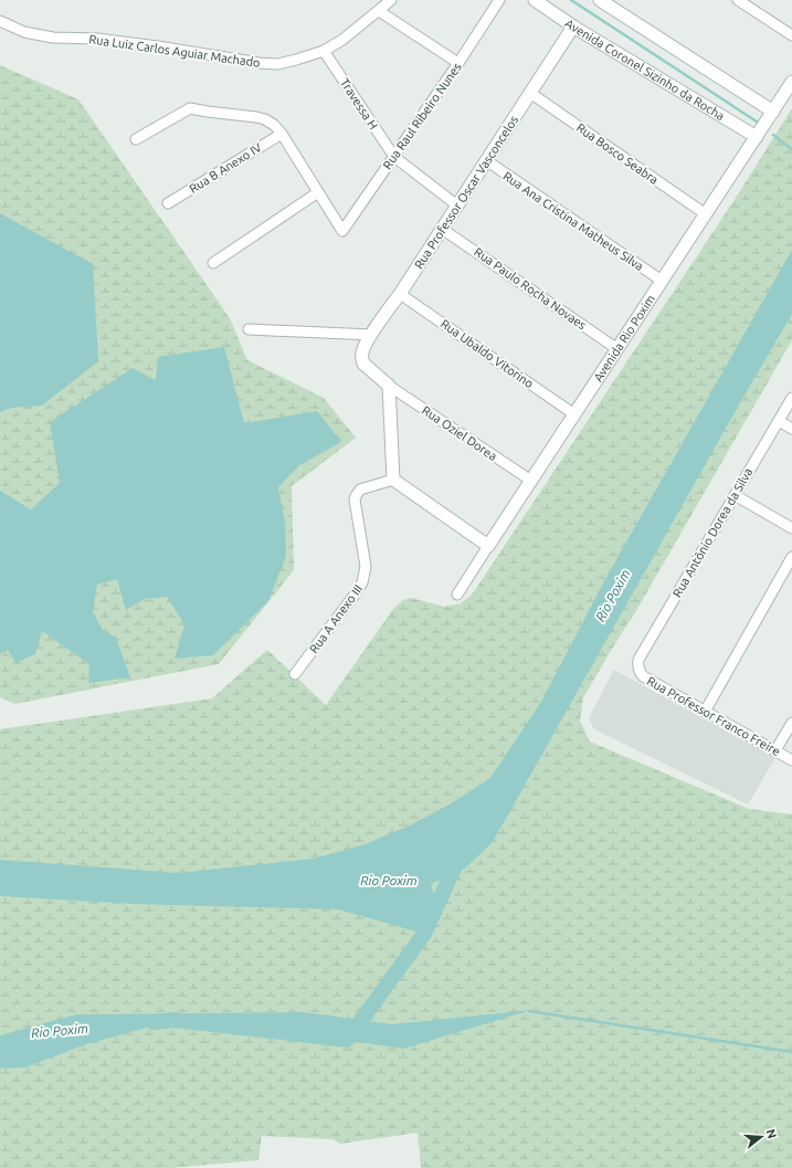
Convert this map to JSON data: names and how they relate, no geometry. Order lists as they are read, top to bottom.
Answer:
{
  "streets": {
    "street": [
      "Rua Luiz Carlos Aguiar Machado",
      "Avenida Coronel Sizinho da Rocha",
      "Travessa H",
      "Rua Raul Ribeiro Nunes",
      "Rua Bosco Seabra",
      "Rua B Anexo IV",
      "Rua Professor Oscar Vasconcelos",
      "Rua Ana Cristina Matheus Silva",
      "Rua Paulo Rocha Novaes",
      "Avenida Rio Poxim",
      "Rua Ubaldo Vitorino",
      "Rua Oziel Dorea",
      "Rua Antônio Dorea da Silva",
      "Rua A Anexo III",
      "Rua Professor Franco Freire"
    ]
  },
  "crossings": [
    ["Rua Luiz Carlos Aguiar Machado", "Travessa H"],
    ["Avenida Coronel Sizinho da Rocha", "Rua Professor Oscar Vasconcelos"],
    ["Avenida Coronel Sizinho da Rocha", "Avenida Rio Poxim"],
    ["Travessa H", "Rua Raul Ribeiro Nunes"],
    ["Travessa H", "Rua Professor Oscar Vasconcelos"],
    ["Rua Bosco Seabra", "Rua Professor Oscar Vasconcelos"],
    ["Rua Bosco Seabra", "Avenida Rio Poxim"],
    ["Rua Professor Oscar Vasconcelos", "Rua Ana Cristina Matheus Silva"],
    ["Rua Professor Oscar Vasconcelos", "Rua Paulo Rocha Novaes"],
    ["Rua Professor Oscar Vasconcelos", "Rua Ubaldo Vitorino"],
    ["Rua Professor Oscar Vasconcelos", "Rua Oziel Dorea"],
    ["Rua Ana Cristina Matheus Silva", "Avenida Rio Poxim"],
    ["Rua Paulo Rocha Novaes", "Avenida Rio Poxim"],
    ["Avenida Rio Poxim", "Rua Ubaldo Vitorino"],
    ["Avenida Rio Poxim", "Rua Oziel Dorea"],
    ["Rua Antônio Dorea da Silva", "Rua Professor Franco Freire"]
  ],
  "water": ["Rio Poxim"],
  "north": "right"
}
